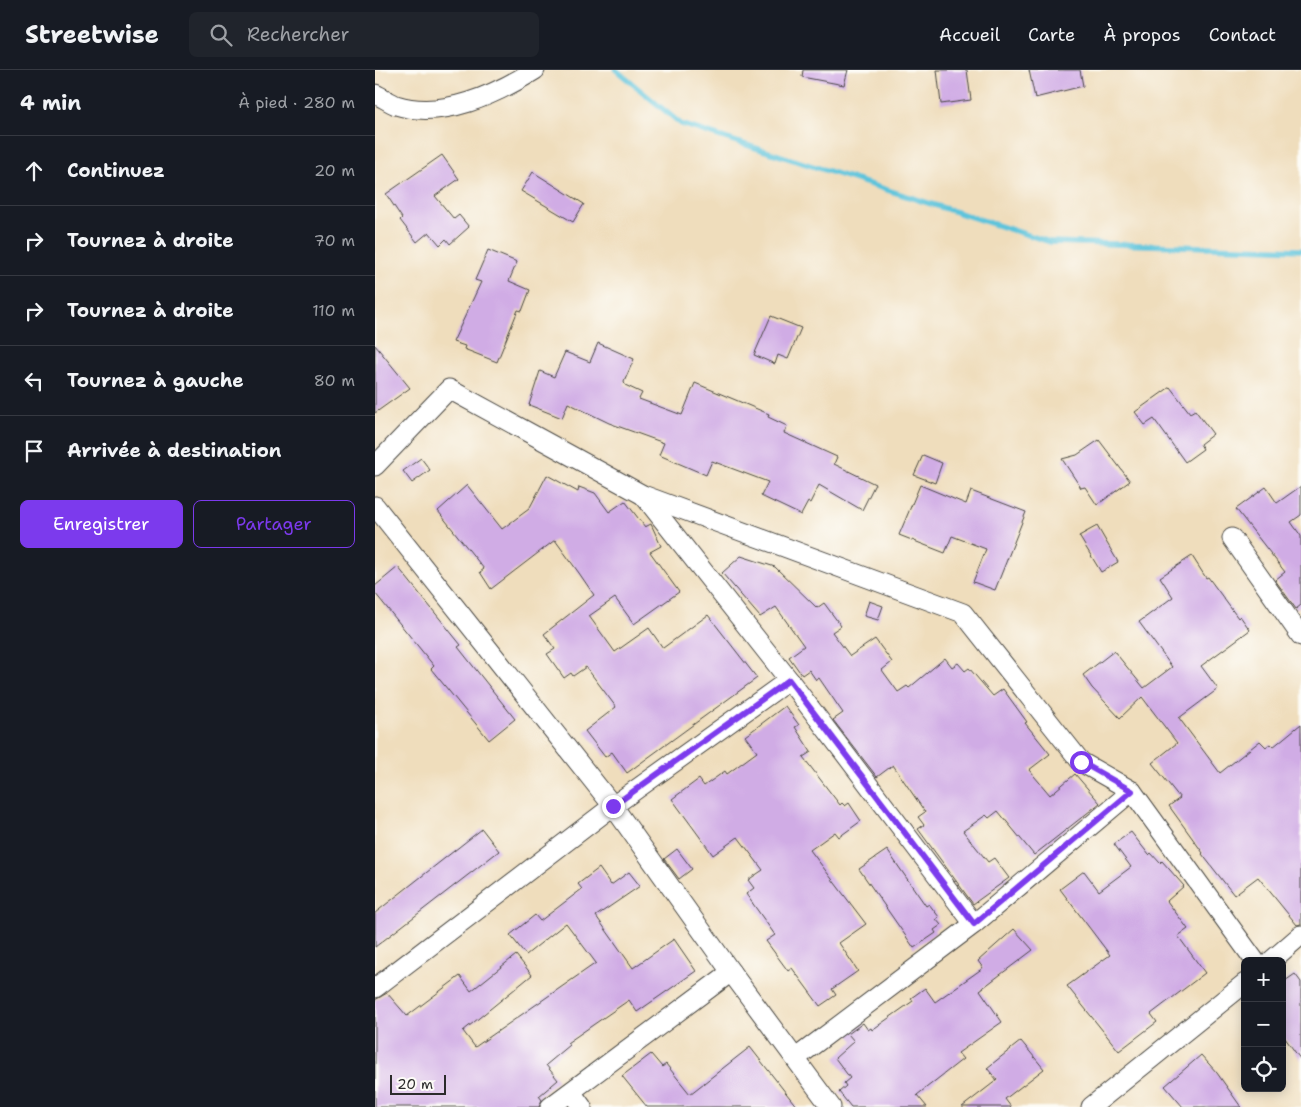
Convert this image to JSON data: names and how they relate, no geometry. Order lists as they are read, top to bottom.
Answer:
{
  "scale_bar": "20 m",
  "page": {
    "header": "Streetwise",
    "search": "Rechercher",
    "nav": [
      "Accueil",
      "Carte",
      "À propos",
      "Contact"
    ],
    "heading": ["4 min", "À pied · 280 m"],
    "list": [
      ["Continuez", "20 m"],
      ["Tournez à droite", "70 m"],
      ["Tournez à droite", "110 m"],
      ["Tournez à gauche", "80 m"],
      "Arrivée à destination"
    ],
    "buttons": ["Enregistrer", "Partager"],
    "map_buttons": ["+", "−"],
    "scale": "20 m"
  }
}
